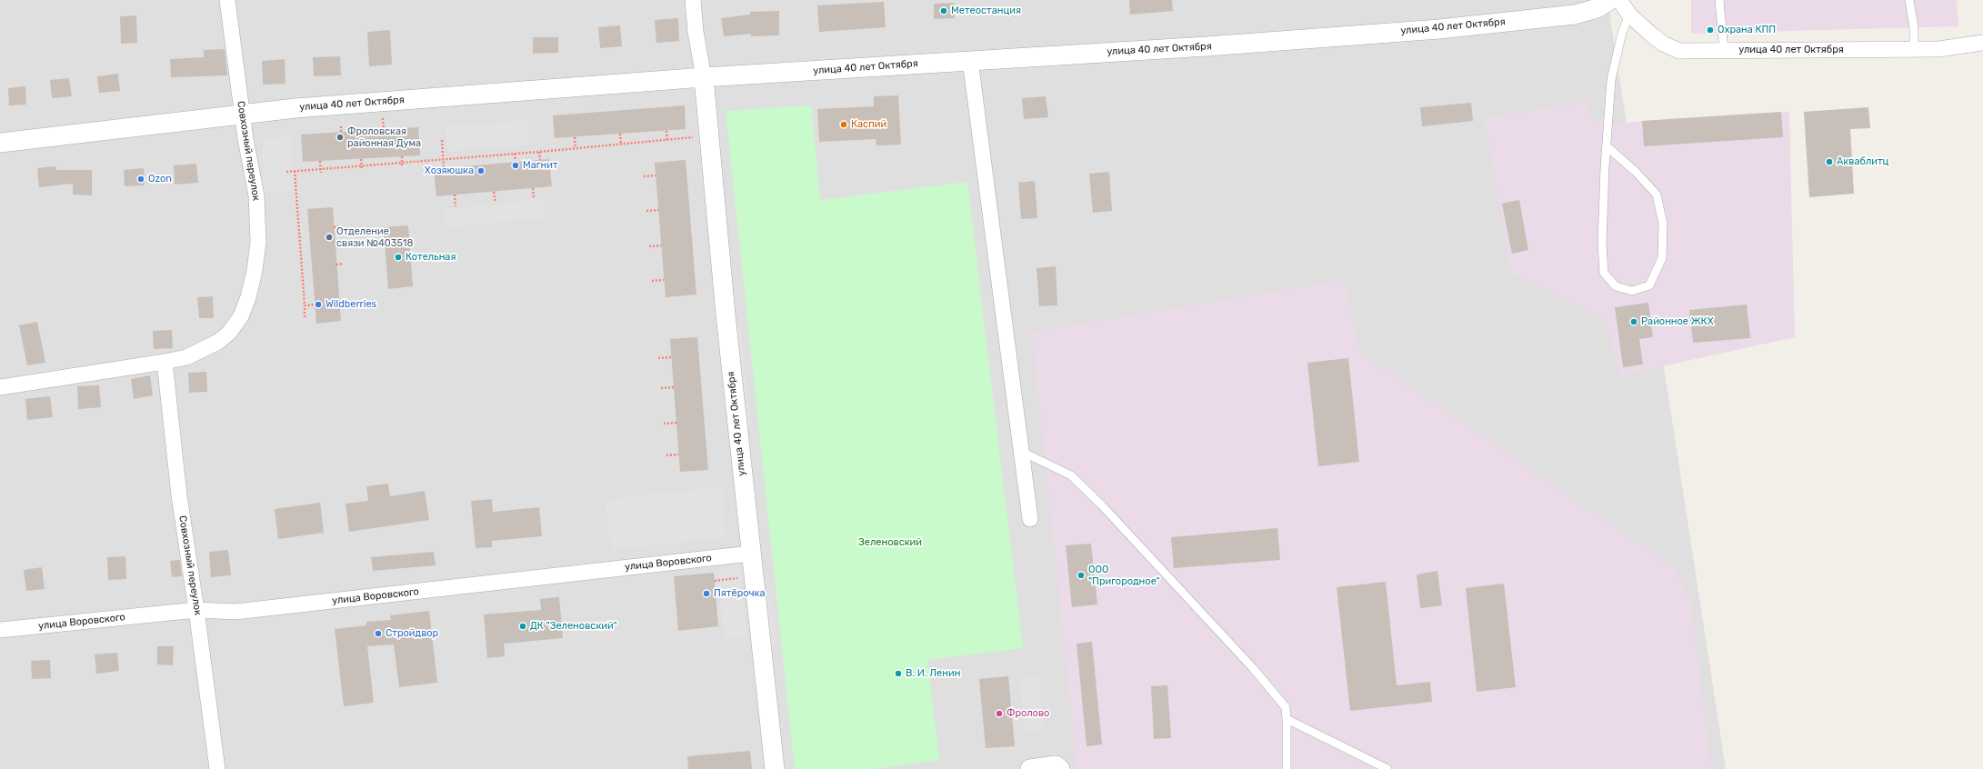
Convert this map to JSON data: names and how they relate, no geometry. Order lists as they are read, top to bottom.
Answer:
{
  "streets": {
    "street": ["улица 40 лет Октября", "Совхозный переулок", "улица Воровского"]
  },
  "crossings": [
    ["улица 40 лет Октября", "Совхозный переулок"],
    ["улица 40 лет Октября", "улица Воровского"],
    ["Совхозный переулок", "улица Воровского"]
  ],
  "parks": ["Зеленовский"],
  "places": [
    "Метеостанция",
    "Охрана КПП",
    "Каспий",
    "Фроловская районная Дума",
    "Акваблитц",
    "Магнит",
    "Хозяюшка",
    "Ozon",
    "Отделение связи №403518",
    "Котельная",
    "Wildberries",
    "Районное ЖКХ",
    "ООО \"Пригородное\"",
    "Пятёрочка",
    "ДК \"Зеленовский\"",
    "Стройдвор",
    "В. И. Ленин",
    "Фролово"
  ]
}
